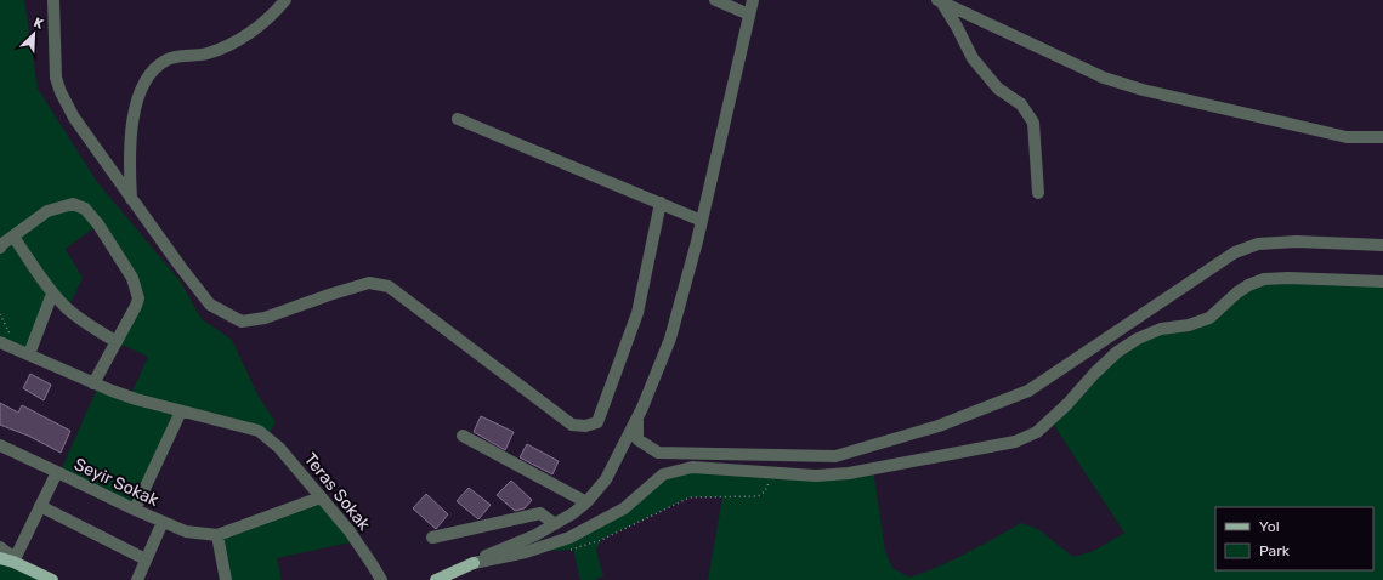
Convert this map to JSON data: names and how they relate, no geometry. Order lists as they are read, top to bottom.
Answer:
{
  "streets": {
    "street": ["Seyir Sokak", "Teras Sokak"]
  },
  "legend": ["Yol", "Park"],
  "north": "top right"
}
